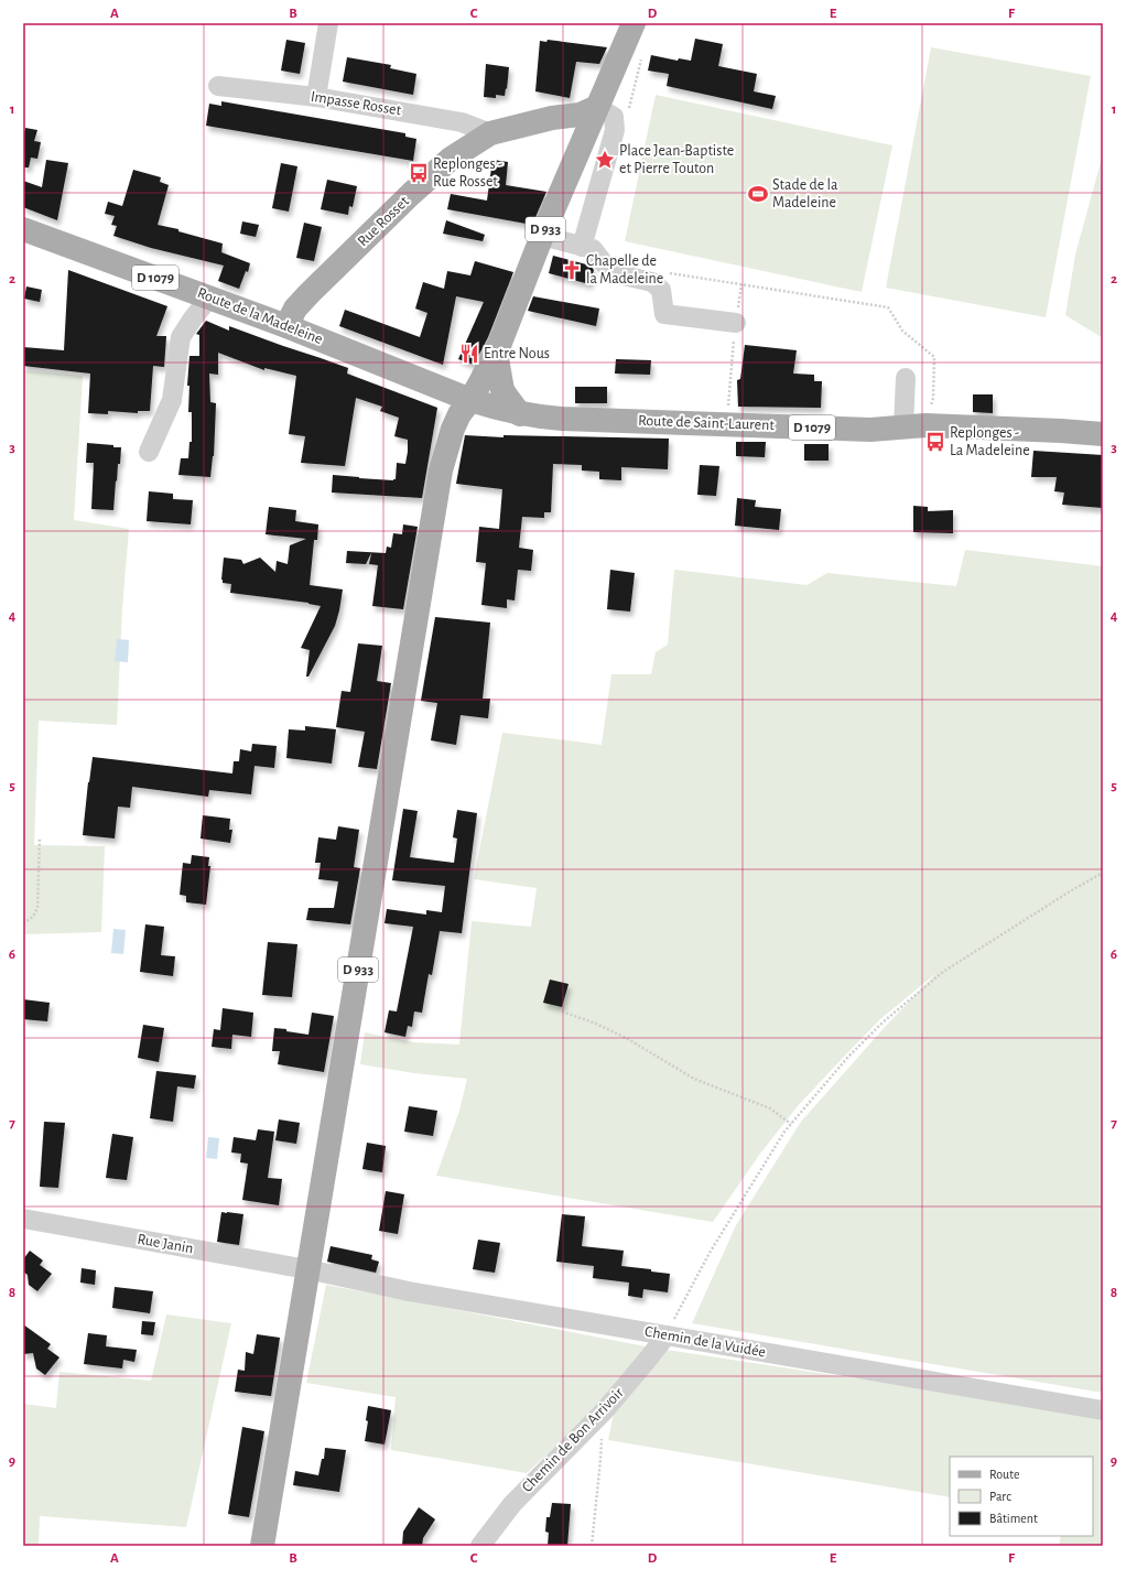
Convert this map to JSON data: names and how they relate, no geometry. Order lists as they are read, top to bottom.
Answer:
{
  "streets": {
    "main road": [
      "Rue Rosset",
      "D 933",
      "D 1079",
      "Route de la Madeleine",
      "Route de Saint-Laurent"
    ],
    "street": [
      "Impasse Rosset",
      "Rue Janin",
      "Chemin de la Vuidée",
      "Chemin de Bon Arrivoir"
    ]
  },
  "crossings": [
    ["Impasse Rosset", "Rue Rosset"],
    ["Rue Rosset", "D 933"],
    ["Rue Rosset", "Route de la Madeleine"],
    ["D 933", "Route de la Madeleine"],
    ["D 933", "Route de Saint-Laurent"],
    ["D 933", "Rue Janin"],
    ["D 933", "Chemin de la Vuidée"],
    ["Route de la Madeleine", "Route de Saint-Laurent"],
    ["Rue Janin", "Chemin de la Vuidée"],
    ["Chemin de la Vuidée", "Chemin de Bon Arrivoir"]
  ],
  "places": {
    "place": ["Place Jean-Baptiste et Pierre Touton"],
    "bus stop": ["Replonges - Rue Rosset", "Replonges - La Madeleine"],
    "sports": ["Stade de la Madeleine"],
    "church": ["Chapelle de la Madeleine"],
    "restaurant": ["Entre Nous"]
  },
  "legend": ["Route", "Parc", "Bâtiment"],
  "grid": {
    "columns": [
      "A",
      "B",
      "C",
      "D",
      "E",
      "F"
    ],
    "rows": [
      "1",
      "2",
      "3",
      "4",
      "5",
      "6",
      "7",
      "8",
      "9"
    ]
  }
}
